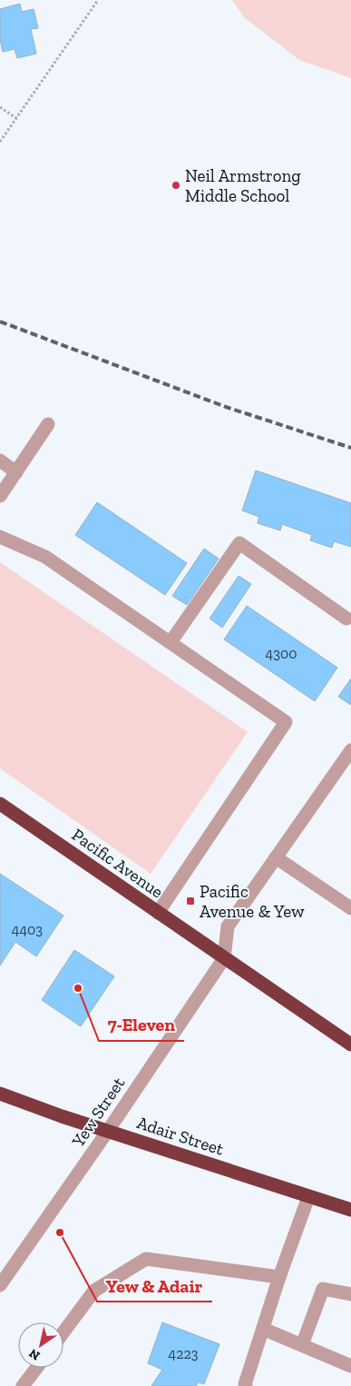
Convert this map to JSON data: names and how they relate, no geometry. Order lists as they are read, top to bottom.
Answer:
{
  "streets": {
    "highway": ["Pacific Avenue", "Adair Street"],
    "street": ["Yew Street"]
  },
  "crossings": [
    ["Pacific Avenue", "Yew Street"],
    ["Yew Street", "Adair Street"]
  ],
  "places": {
    "other": ["Neil Armstrong Middle School", "7-Eleven", "Yew & Adair"],
    "transit": ["Pacific Avenue & Yew"]
  },
  "house_numbers": ["4300", "4403", "4223"],
  "north": "bottom left"
}
